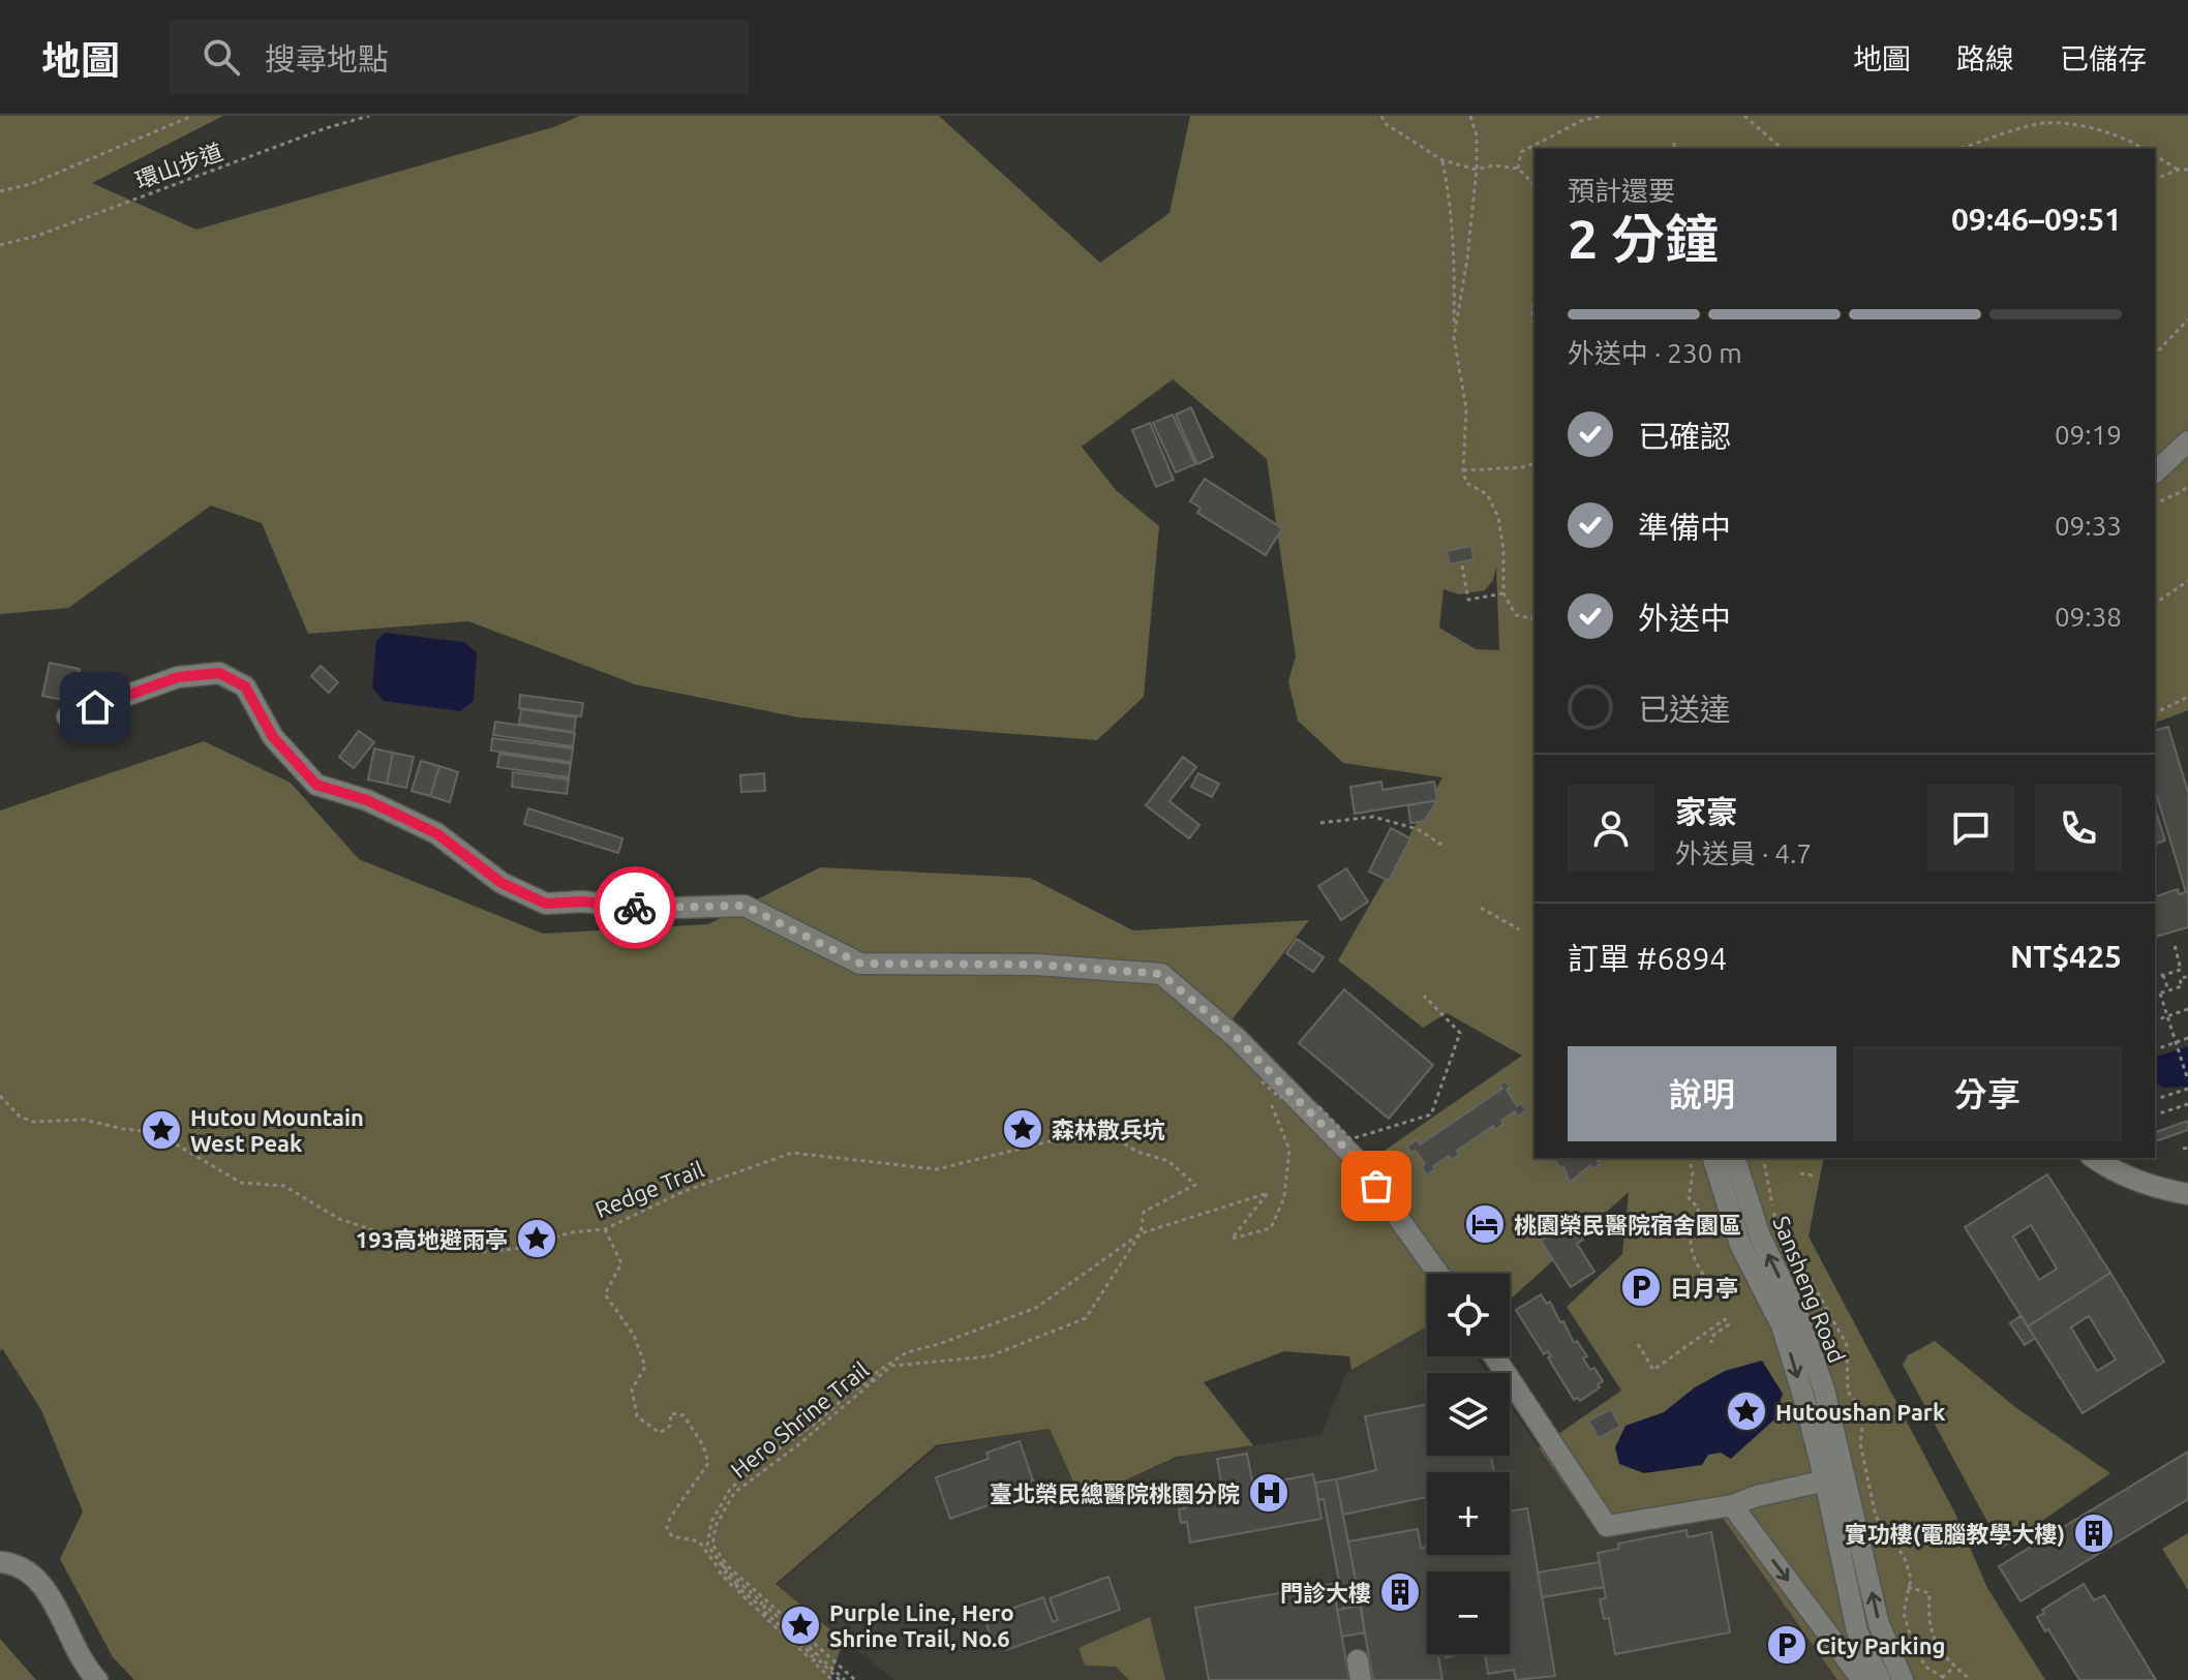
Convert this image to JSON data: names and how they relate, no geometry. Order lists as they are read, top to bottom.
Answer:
{
  "streets": {
    "street": ["Sansheng Road"],
    "path": ["環山步道", "Redge Trail", "Hero Shrine Trail"]
  },
  "crossings": [
    ["Redge Trail", "Hero Shrine Trail"]
  ],
  "places": {
    "place": [
      "森林散兵坑",
      "Hutou Mountain West Peak",
      "193高地避雨亭",
      "Hutoushan Park",
      "Purple Line, Hero Shrine Trail, No.6"
    ],
    "hotel": ["桃園榮民醫院宿舍園區"],
    "parking": ["日月亭", "City Parking"],
    "hospital": ["臺北榮民總醫院桃園分院"],
    "building": ["實功樓(電腦教學大樓)", "門診大樓"]
  },
  "page": {
    "header": "地圖",
    "search": "搜尋地點",
    "nav": ["地圖", "路線", "已儲存"],
    "heading": ["2 分鐘", "預計還要", "09:46–09:51"],
    "panel": [
      "家豪",
      "外送員 · 4.7",
      "訂單 #6894",
      "NT$425"
    ],
    "bar": "外送中 · 230 m",
    "list": [
      ["已確認", "09:19"],
      ["準備中", "09:33"],
      ["外送中", "09:38"],
      "已送達"
    ],
    "buttons": ["說明", "分享"],
    "map_buttons": ["+", "−"]
  }
}
